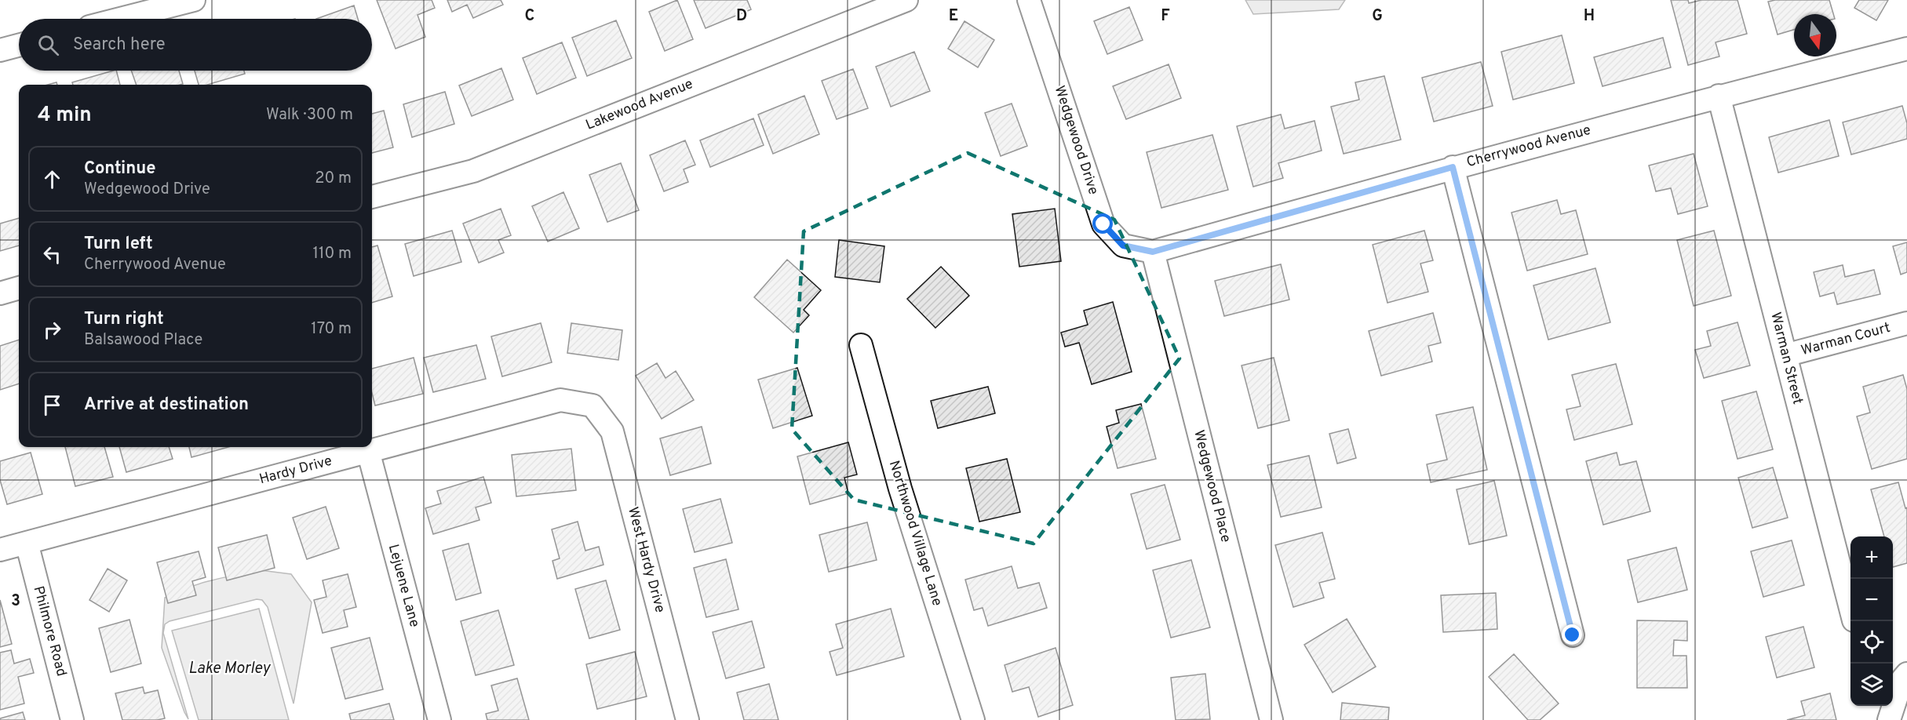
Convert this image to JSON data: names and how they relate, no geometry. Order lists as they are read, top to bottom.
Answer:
{
  "streets": {
    "street": [
      "Lakewood Avenue",
      "Wedgewood Drive",
      "Cherrywood Avenue",
      "Warman Court",
      "Warman Street",
      "Hardy Drive",
      "Wedgewood Place",
      "Northwood Village Lane",
      "West Hardy Drive",
      "Lejuene Lane",
      "Philmore Road"
    ]
  },
  "crossings": [
    ["Wedgewood Drive", "Cherrywood Avenue"],
    ["Wedgewood Drive", "Wedgewood Place"],
    ["Cherrywood Avenue", "Warman Street"],
    ["Cherrywood Avenue", "Wedgewood Place"],
    ["Warman Court", "Warman Street"],
    ["Hardy Drive", "West Hardy Drive"],
    ["Hardy Drive", "Lejuene Lane"],
    ["Hardy Drive", "Philmore Road"]
  ],
  "water": ["Lake Morley"],
  "north": "bottom",
  "page": {
    "search": "Search here",
    "heading": ["4 min", "Walk · 300 m"],
    "list": [
      ["Continue", "Wedgewood Drive", "20 m"],
      ["Turn left", "Cherrywood Avenue", "110 m"],
      ["Turn right", "Balsawood Place", "170 m"],
      "Arrive at destination"
    ],
    "map_buttons": ["+", "−"]
  },
  "grid": {
    "columns": [
      "C",
      "D",
      "E",
      "F",
      "G",
      "H"
    ],
    "rows": ["3"]
  }
}
